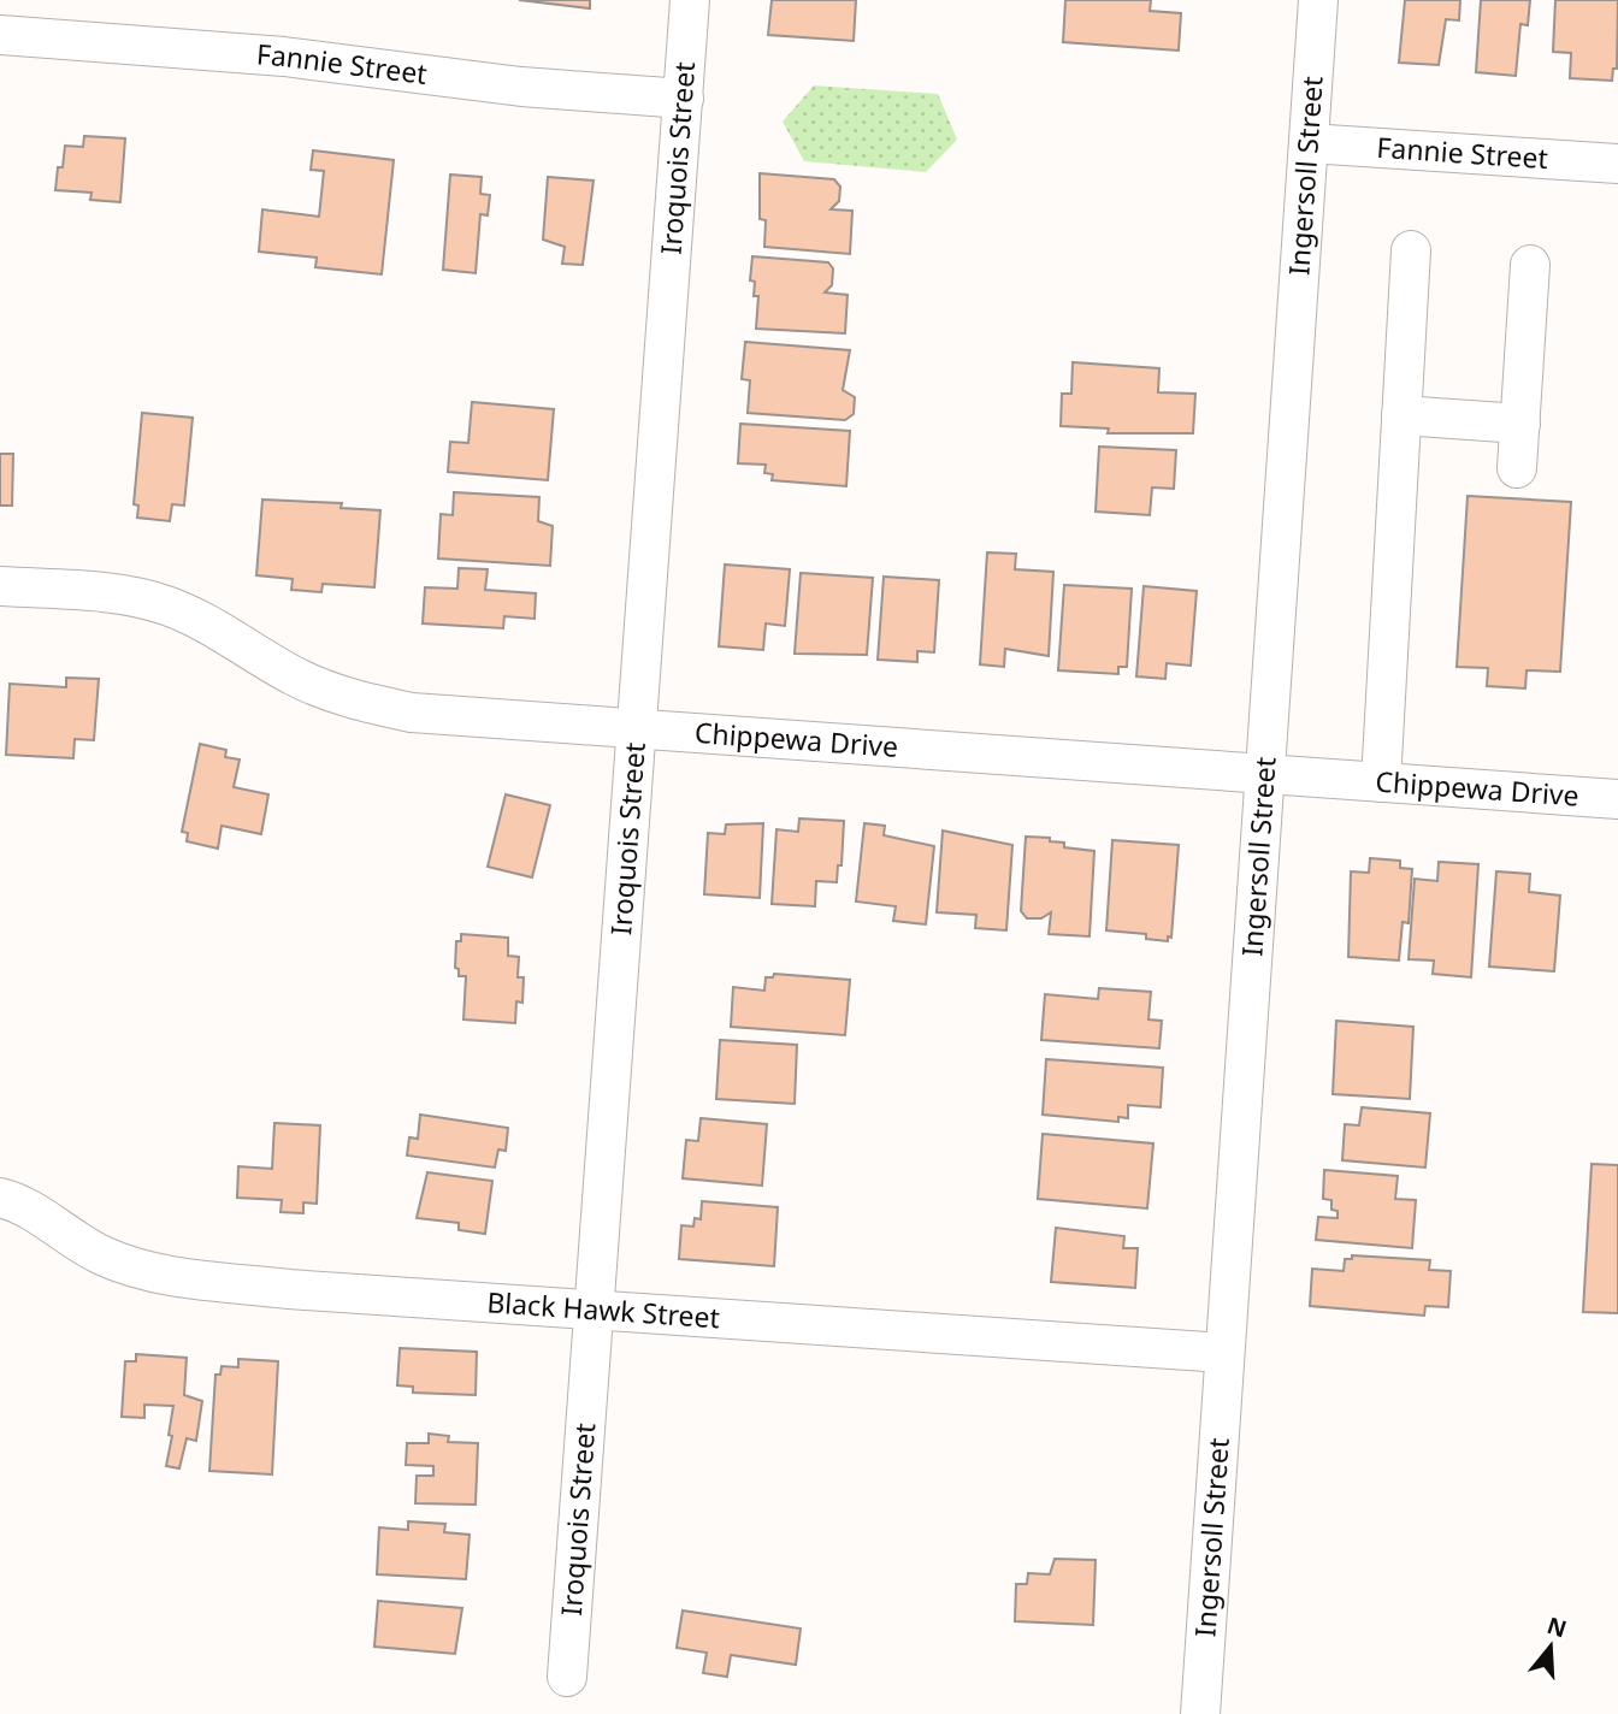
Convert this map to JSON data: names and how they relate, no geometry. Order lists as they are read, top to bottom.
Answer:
{
  "streets": {
    "street": [
      "Fannie Street",
      "Iroquois Street",
      "Ingersoll Street",
      "Chippewa Drive",
      "Black Hawk Street"
    ]
  },
  "crossings": [
    ["Fannie Street", "Iroquois Street"],
    ["Fannie Street", "Ingersoll Street"],
    ["Iroquois Street", "Chippewa Drive"],
    ["Iroquois Street", "Black Hawk Street"],
    ["Ingersoll Street", "Chippewa Drive"],
    ["Ingersoll Street", "Black Hawk Street"]
  ],
  "north": "top"
}
